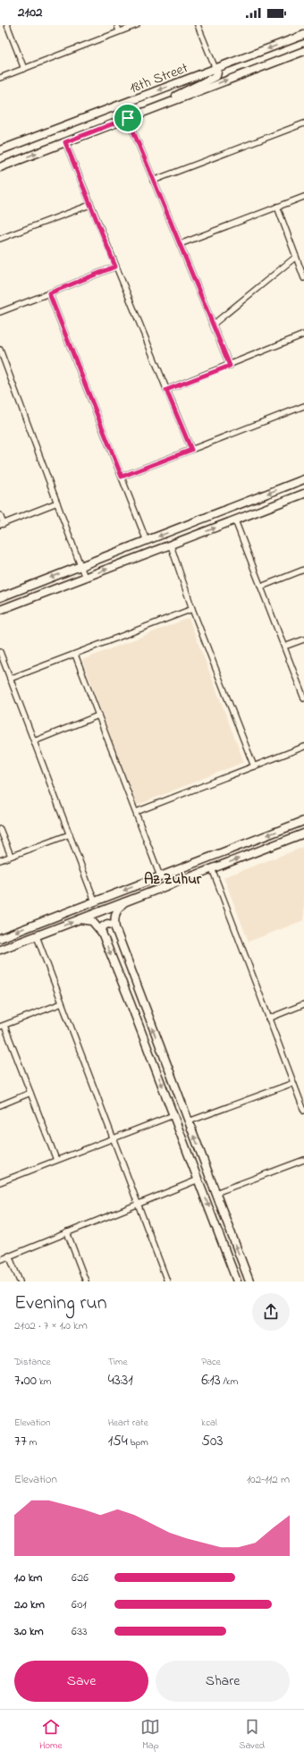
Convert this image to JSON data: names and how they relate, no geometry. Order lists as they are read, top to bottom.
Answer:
{
  "streets": {
    "street": ["18th Street"]
  },
  "districts": ["Az Zuhur"],
  "page": {
    "status": "21:02",
    "heading": ["Evening run", "21:02 · 7 × 1.0 km"],
    "stats": [
      ["Distance", "7.00 km"],
      ["Time", "43:31"],
      ["Pace", "6:13 /km"],
      ["Elevation", "77 m"],
      ["Heart rate", "154 bpm"],
      ["kcal", "503"]
    ],
    "chart": ["Elevation", "102–112 m"],
    "list": [
      {
        "name": "1.0 km",
        "note": "6:26"
      },
      {
        "name": "2.0 km",
        "note": "6:01"
      },
      {
        "name": "3.0 km",
        "note": "6:33"
      }
    ],
    "buttons": ["Save", "Share"],
    "tabs": ["Home", "Map", "Saved"]
  }
}
